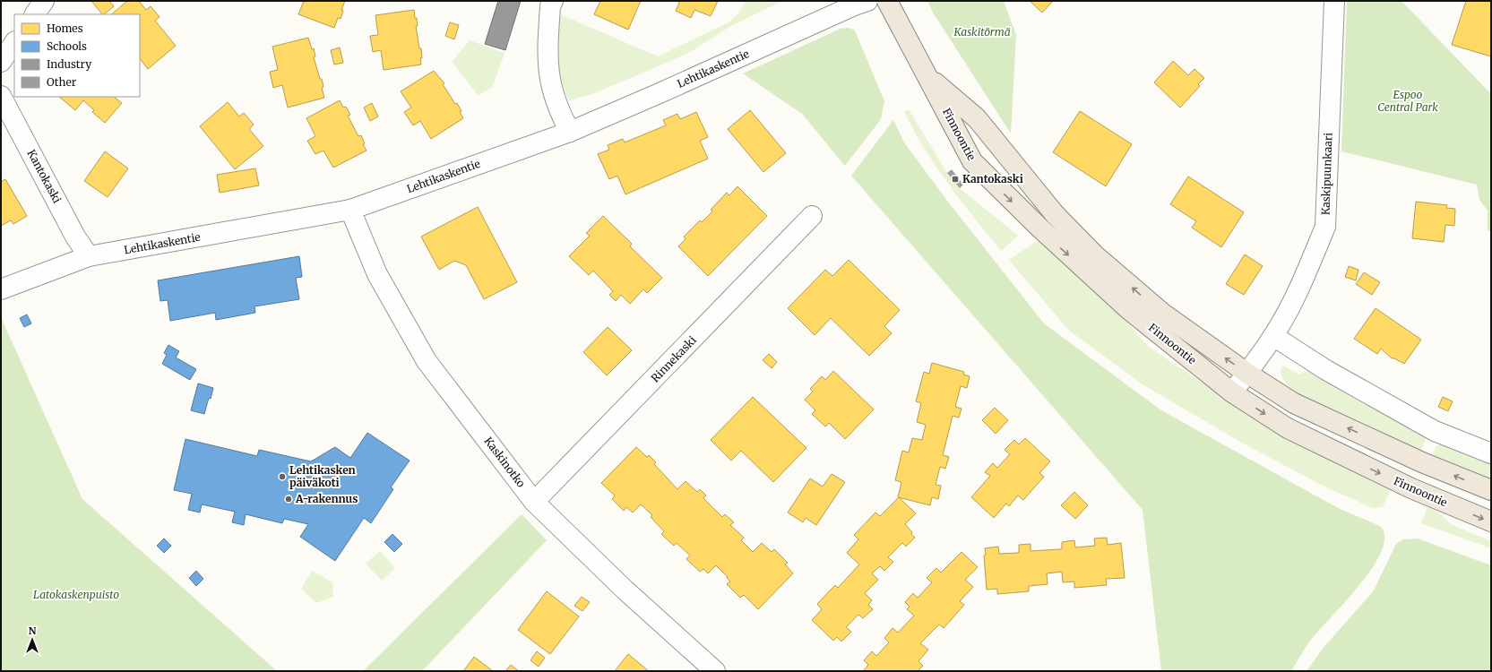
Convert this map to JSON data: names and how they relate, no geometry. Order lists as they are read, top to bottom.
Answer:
{
  "streets": {
    "main road": ["Finnoontie"],
    "street": [
      "Lehtikaskentie",
      "Kaskipuunkaari",
      "Kantokaski",
      "Rinnekaski",
      "Kaskinotko"
    ]
  },
  "crossings": [
    ["Lehtikaskentie", "Kantokaski"],
    ["Lehtikaskentie", "Kaskinotko"],
    ["Finnoontie", "Kaskipuunkaari"],
    ["Rinnekaski", "Kaskinotko"]
  ],
  "parks": ["Kaskitörmä", "Espoo Central Park", "Latokaskenpuisto"],
  "places": {
    "transit": ["Kantokaski"],
    "other": ["Lehtikasken päiväkoti", "A-rakennus"]
  },
  "legend": [
    "Homes",
    "Schools",
    "Industry",
    "Other"
  ],
  "north": "top"
}
